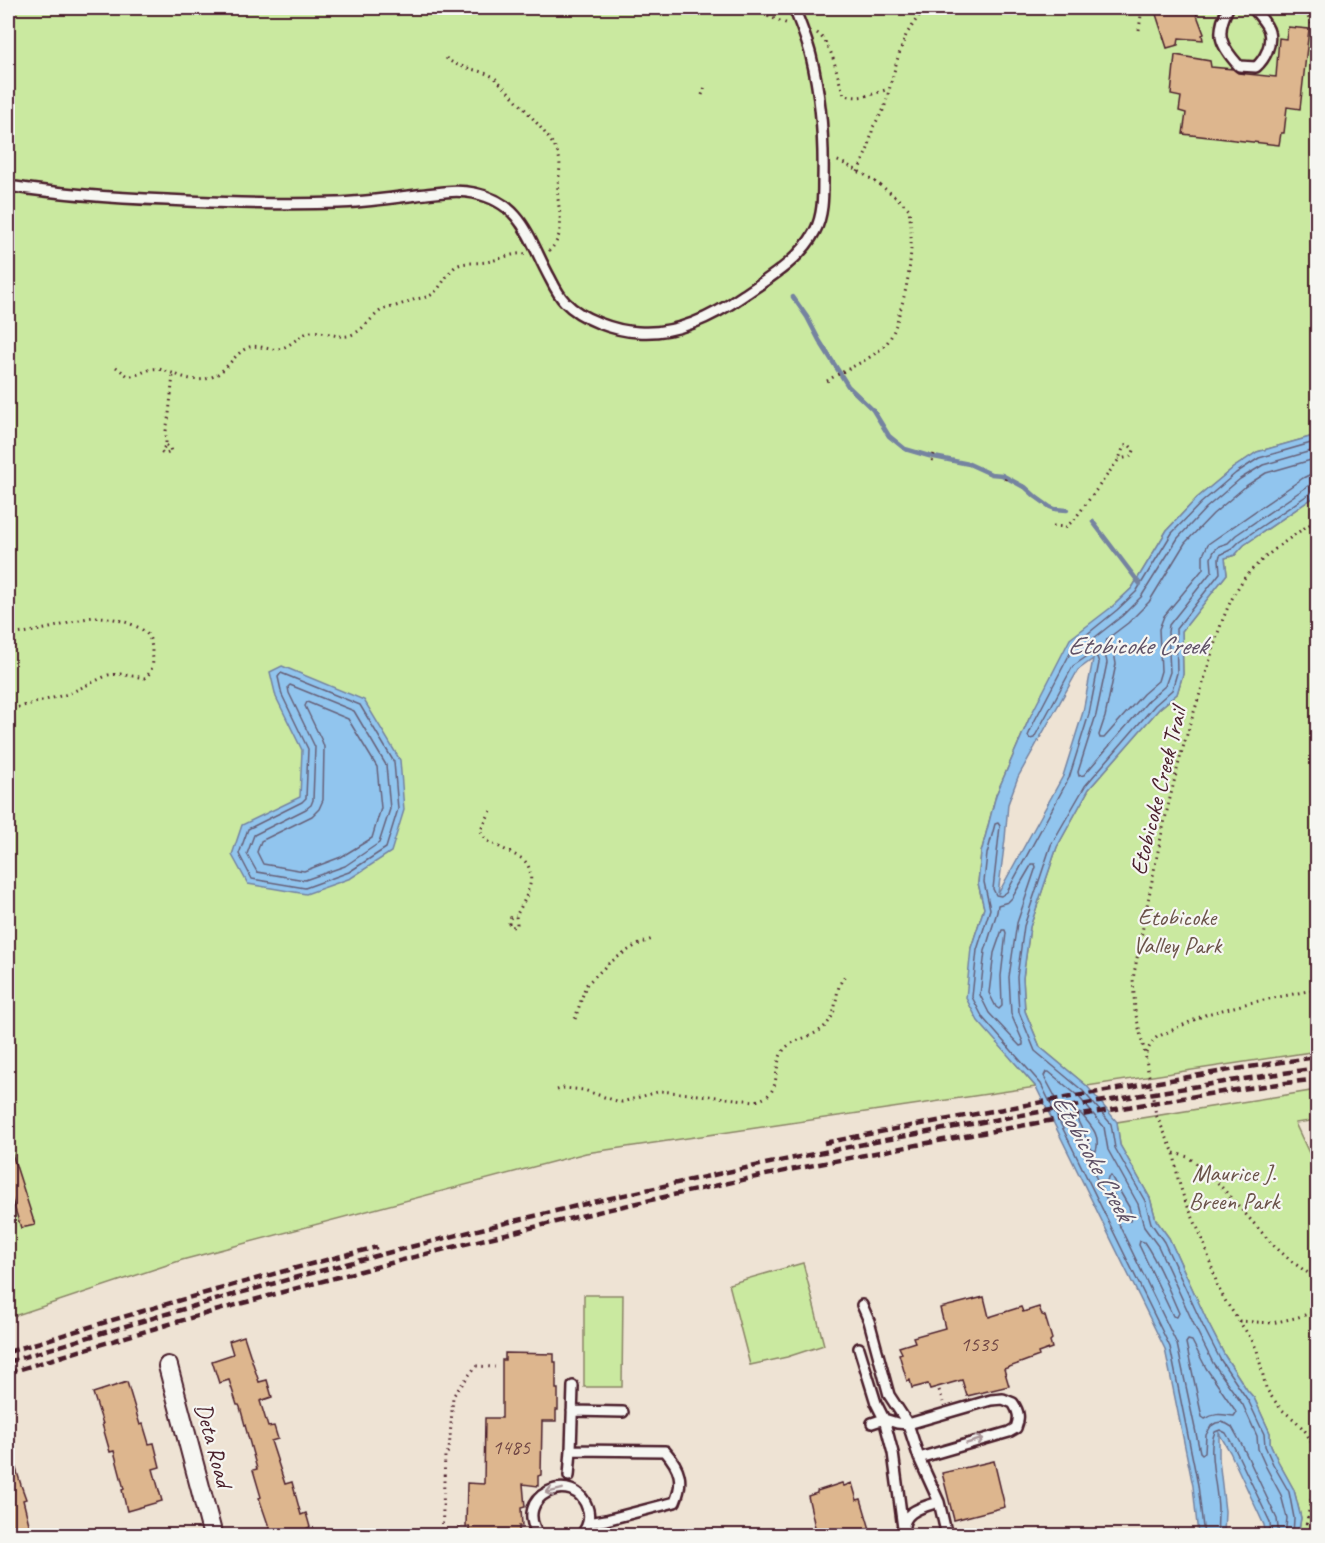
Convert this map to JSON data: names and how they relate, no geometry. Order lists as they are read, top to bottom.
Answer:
{
  "streets": {
    "street": ["Deta Road"],
    "path": ["Etobicoke Creek Trail"]
  },
  "water": ["Etobicoke Creek"],
  "parks": ["Etobicoke Valley Park", "Maurice J. Breen Park"],
  "house_numbers": ["1535", "1485"]
}
